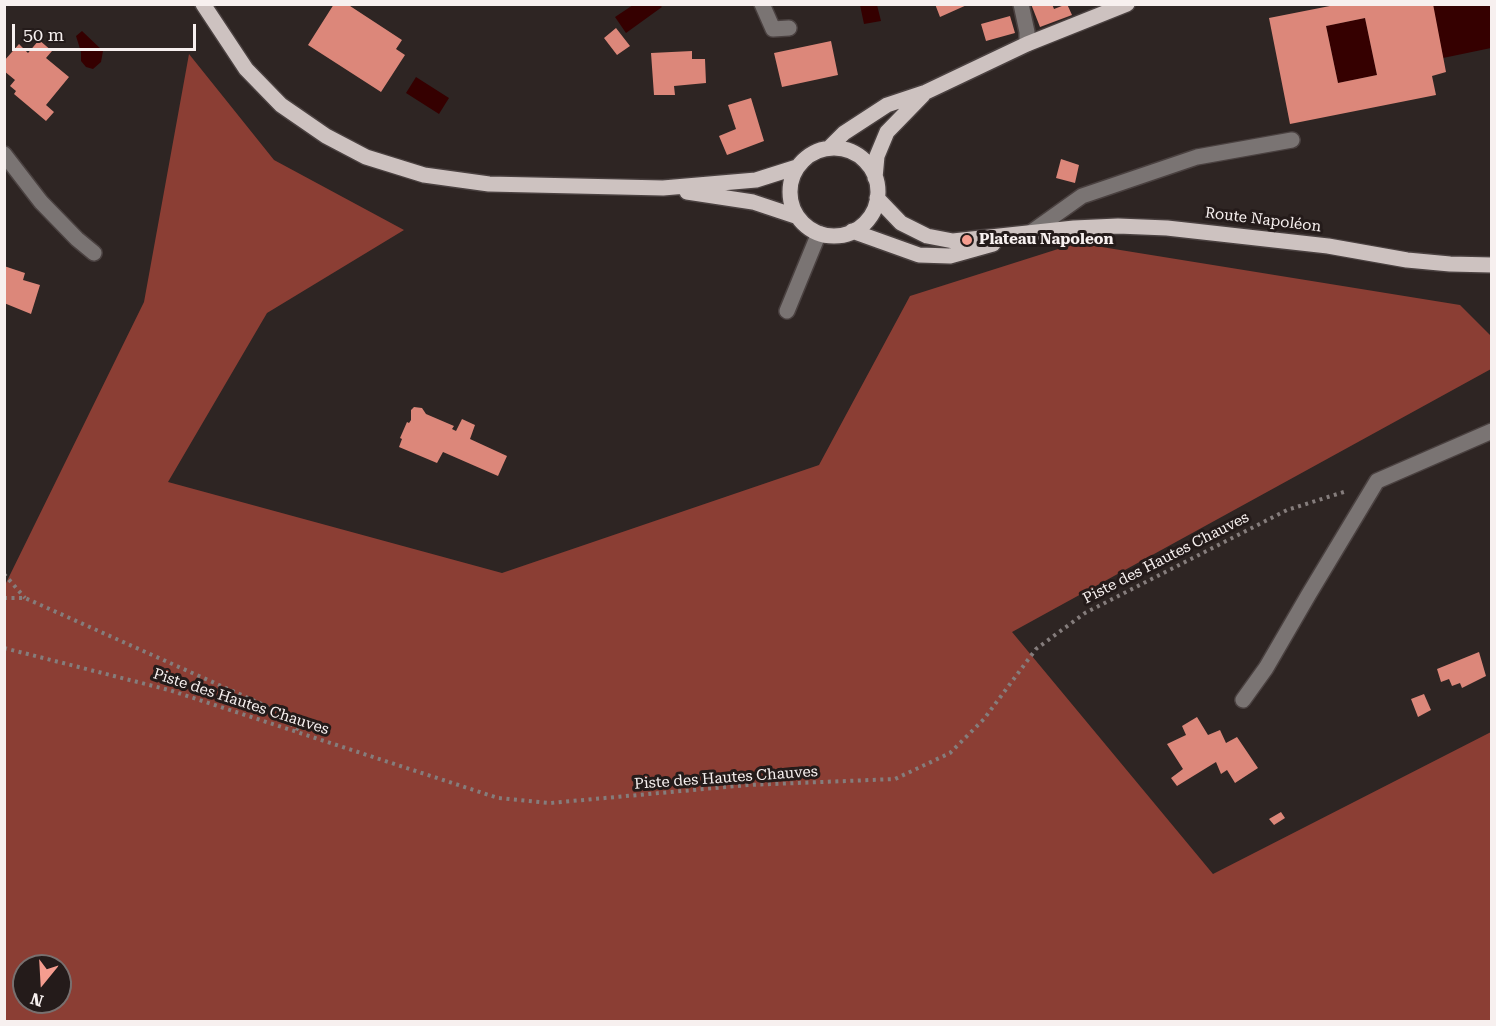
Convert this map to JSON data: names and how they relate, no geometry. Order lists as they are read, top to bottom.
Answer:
{
  "streets": {
    "main road": ["Route Napoléon"],
    "path": ["Piste des Hautes Chauves"]
  },
  "places": ["Plateau Napoleon"],
  "scale_bar": "50 m",
  "north": "bottom"
}
